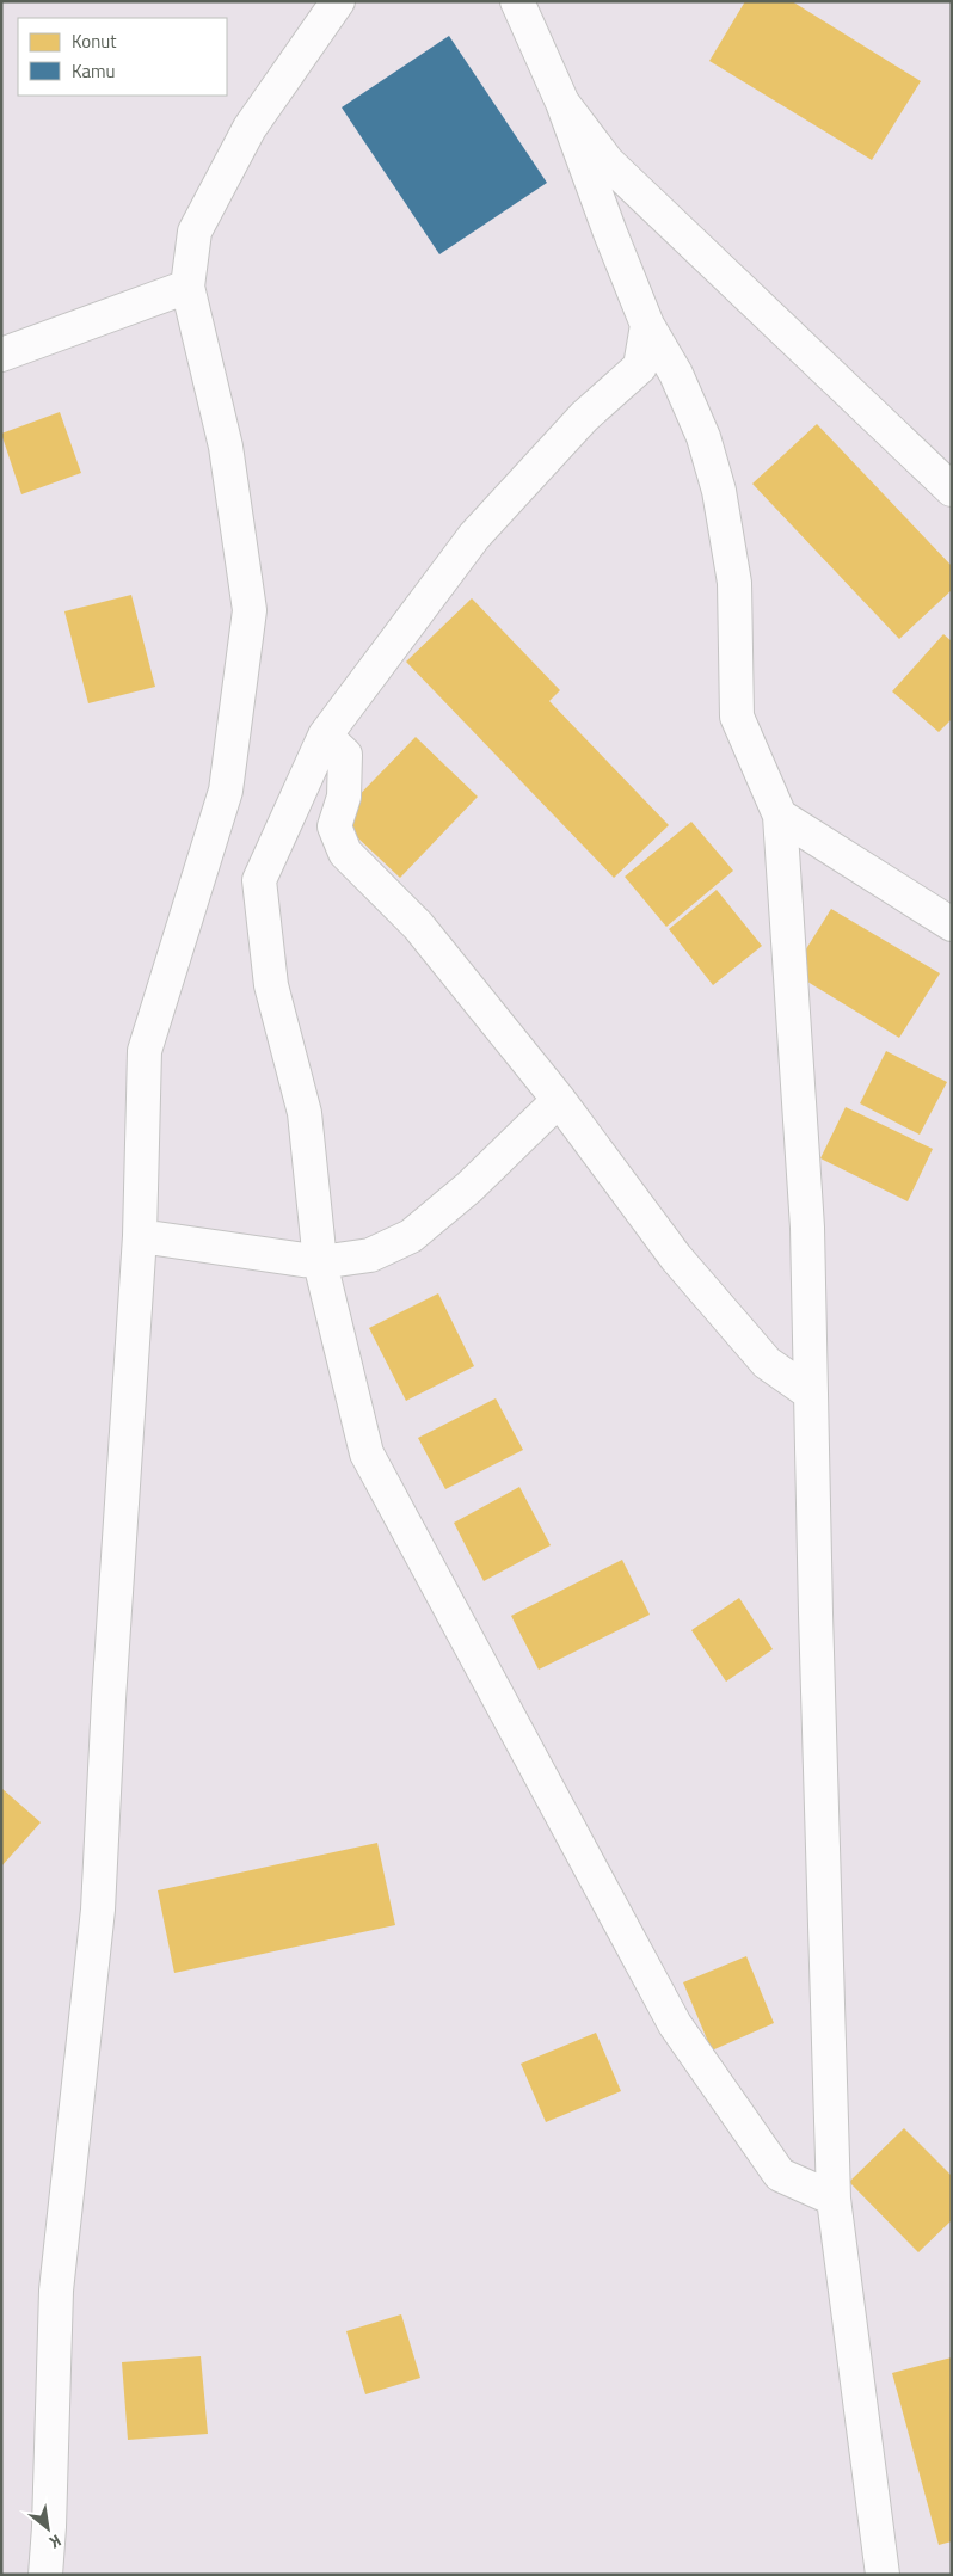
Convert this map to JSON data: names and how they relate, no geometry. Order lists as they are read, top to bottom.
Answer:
{
  "legend": ["Konut", "Kamu"],
  "north": "bottom right"
}
